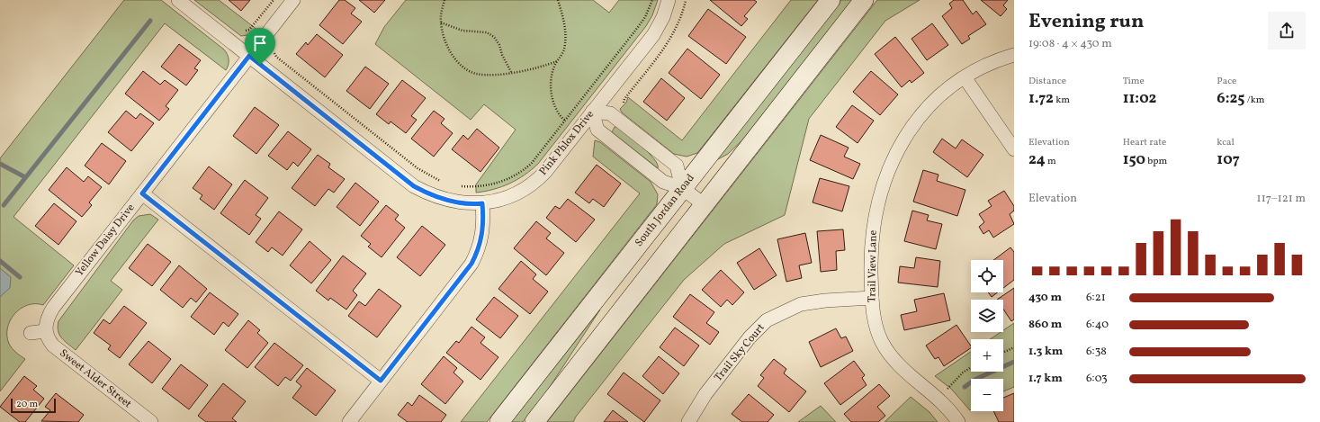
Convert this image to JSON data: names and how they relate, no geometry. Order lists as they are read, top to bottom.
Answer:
{
  "streets": {
    "main road": ["South Jordan Road"],
    "street": [
      "Pink Phlox Drive",
      "Yellow Daisy Drive",
      "Trail View Lane",
      "Trail Sky Court",
      "Sweet Alder Street"
    ]
  },
  "crossings": [
    ["Pink Phlox Drive", "Yellow Daisy Drive"],
    ["Yellow Daisy Drive", "Sweet Alder Street"],
    ["Trail View Lane", "Trail Sky Court"]
  ],
  "scale_bar": "20 m",
  "page": {
    "heading": ["Evening run", "19:08 · 4 × 430 m"],
    "stats": [
      ["Distance", "1.72 km"],
      ["Time", "11:02"],
      ["Pace", "6:25 /km"],
      ["Elevation", "24 m"],
      ["Heart rate", "150 bpm"],
      ["kcal", "107"]
    ],
    "chart": ["Elevation", "117–121 m"],
    "map_buttons": ["+", "−"],
    "list": [
      {
        "name": "430 m",
        "note": "6:21"
      },
      {
        "name": "860 m",
        "note": "6:40"
      },
      {
        "name": "1.3 km",
        "note": "6:38"
      },
      {
        "name": "1.7 km",
        "note": "6:03"
      }
    ],
    "scale": "20 m"
  }
}
